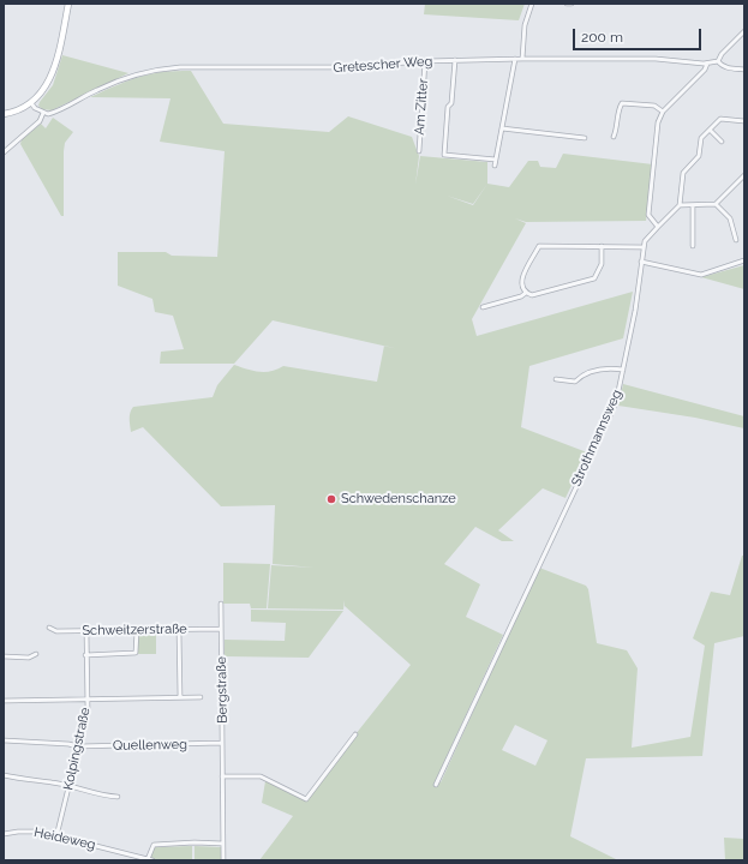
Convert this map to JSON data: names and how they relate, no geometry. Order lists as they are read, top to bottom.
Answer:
{
  "streets": {
    "street": [
      "Gretescher Weg",
      "Am Zitter",
      "Strothmannsweg",
      "Schweitzerstraße",
      "Bergstraße",
      "Quellenweg",
      "Kolpingstraße",
      "Heideweg"
    ]
  },
  "crossings": [
    ["Gretescher Weg", "Am Zitter"],
    ["Schweitzerstraße", "Bergstraße"],
    ["Schweitzerstraße", "Kolpingstraße"],
    ["Bergstraße", "Quellenweg"],
    ["Quellenweg", "Kolpingstraße"],
    ["Kolpingstraße", "Heideweg"]
  ],
  "places": ["Schwedenschanze"],
  "scale_bar": "200 m"
}
